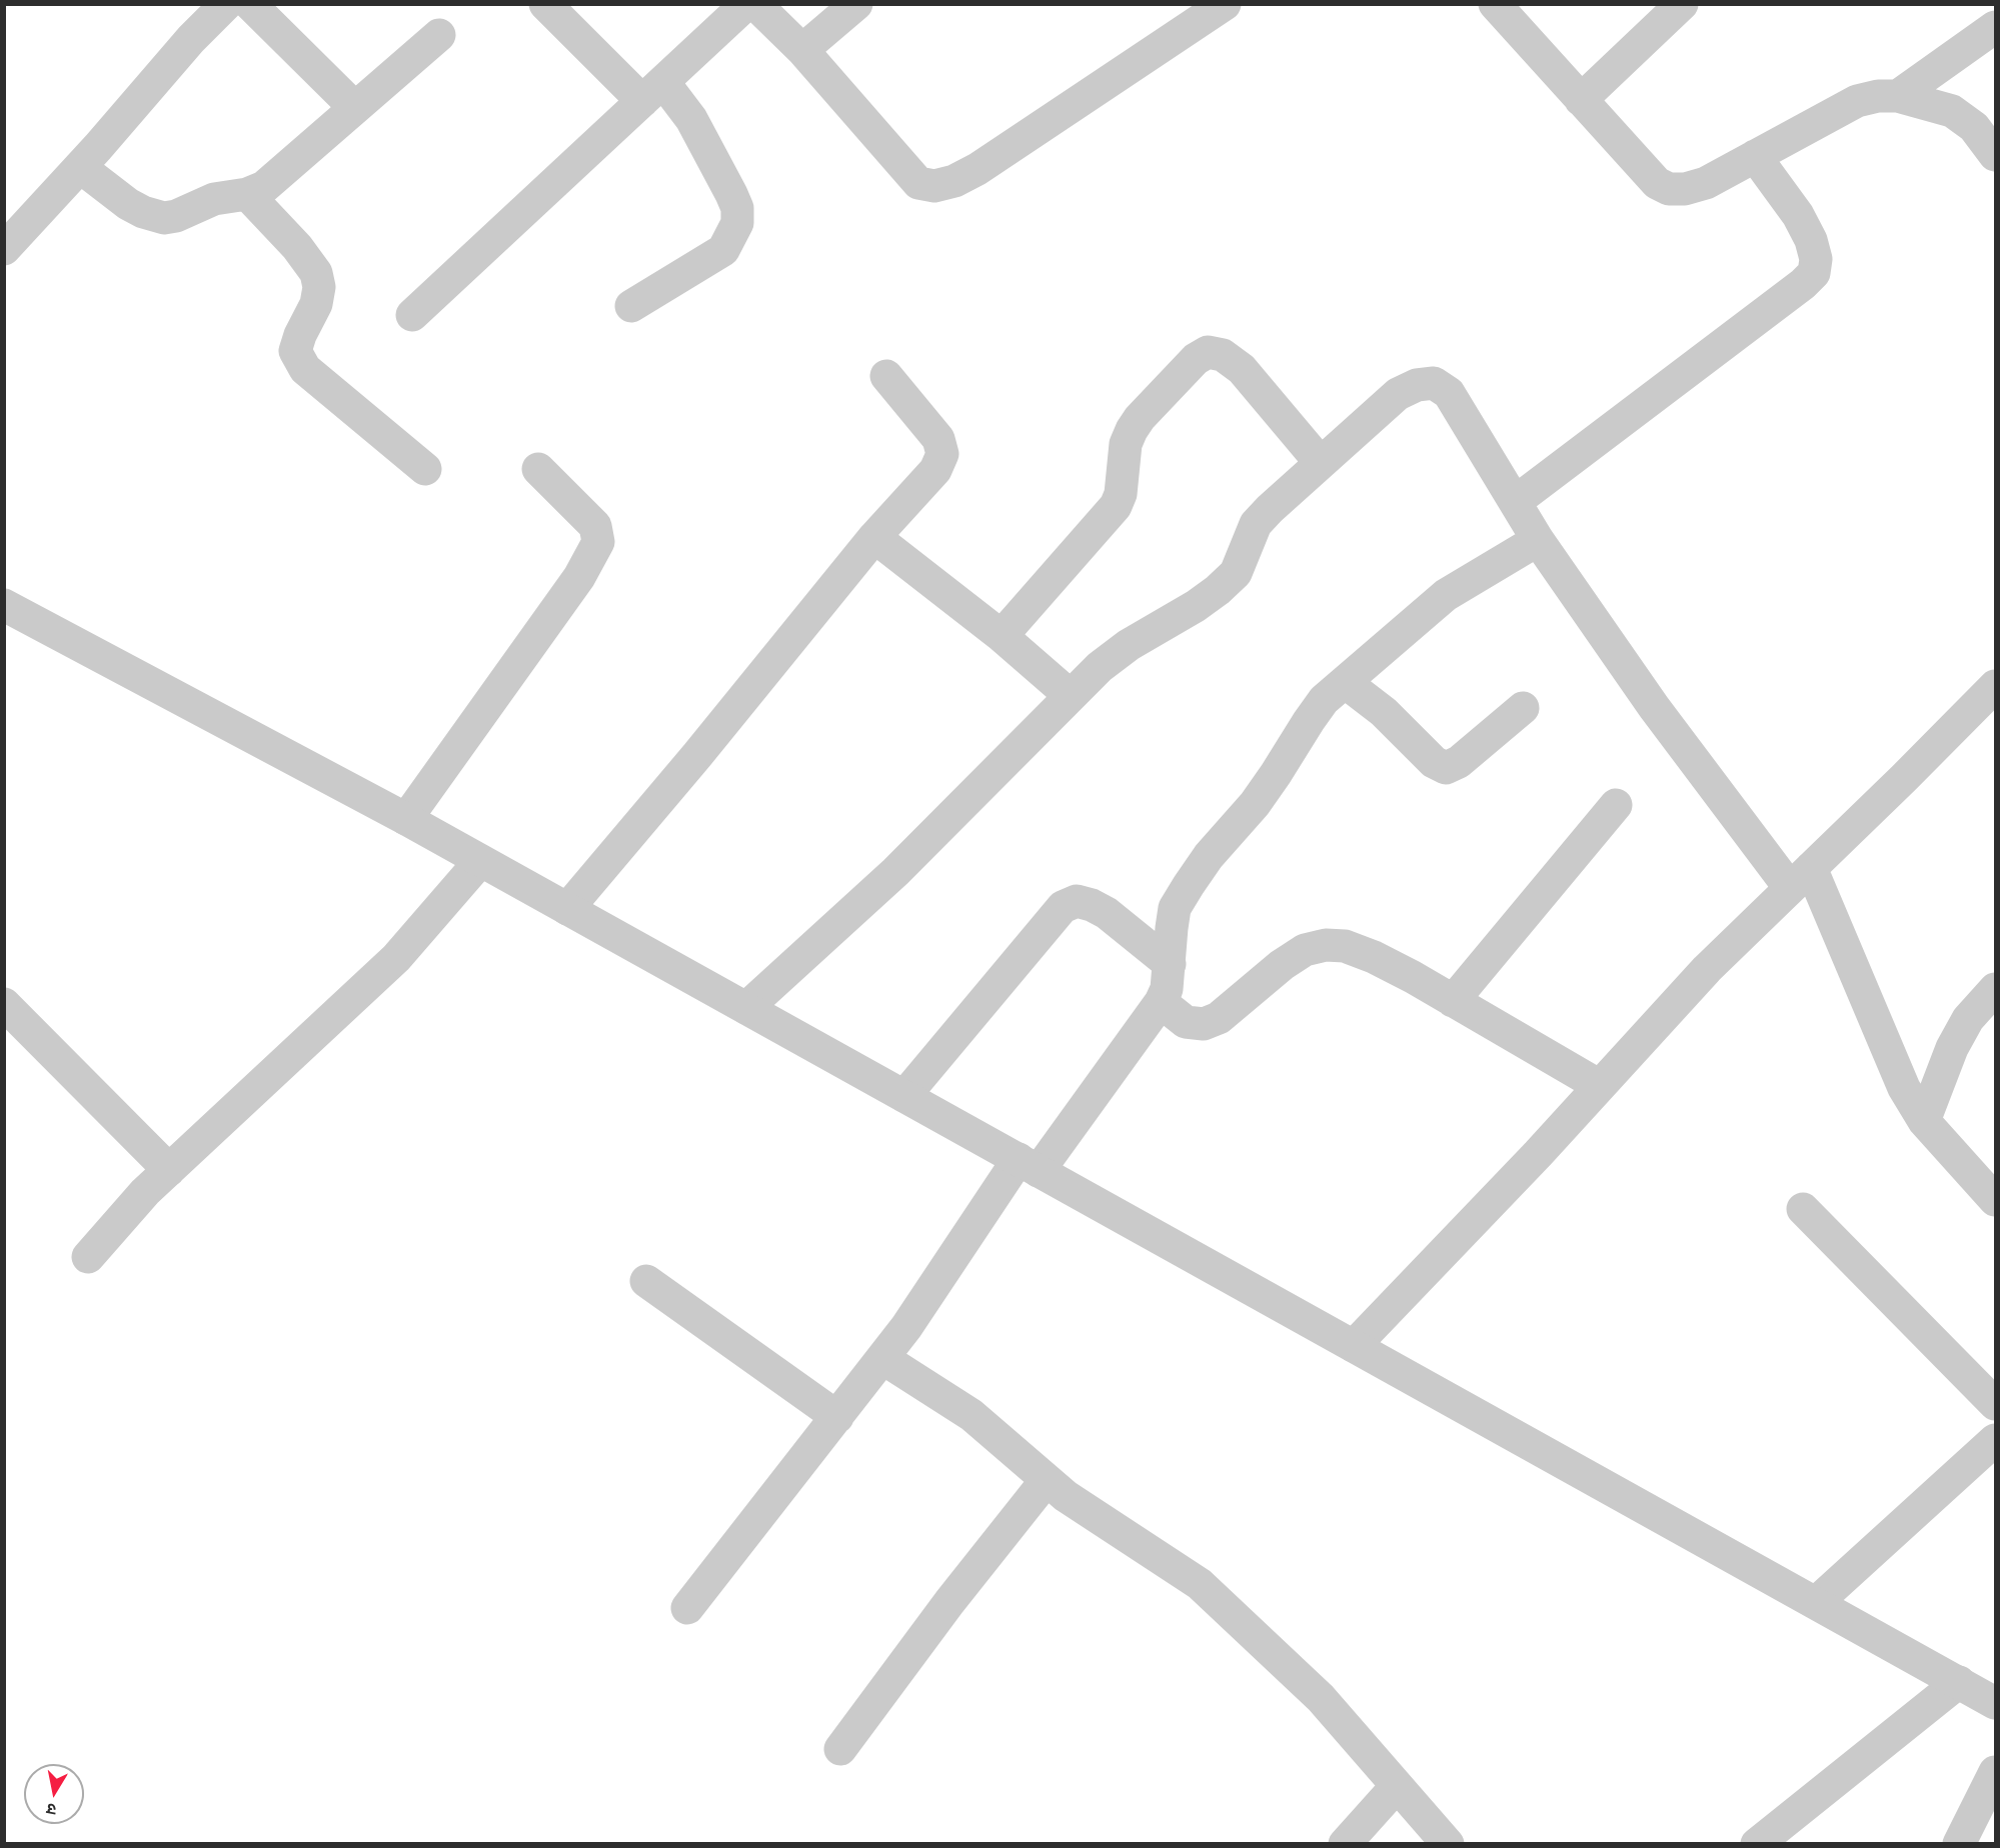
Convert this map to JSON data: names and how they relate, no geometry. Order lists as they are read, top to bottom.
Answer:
{
  "north": "bottom"
}
